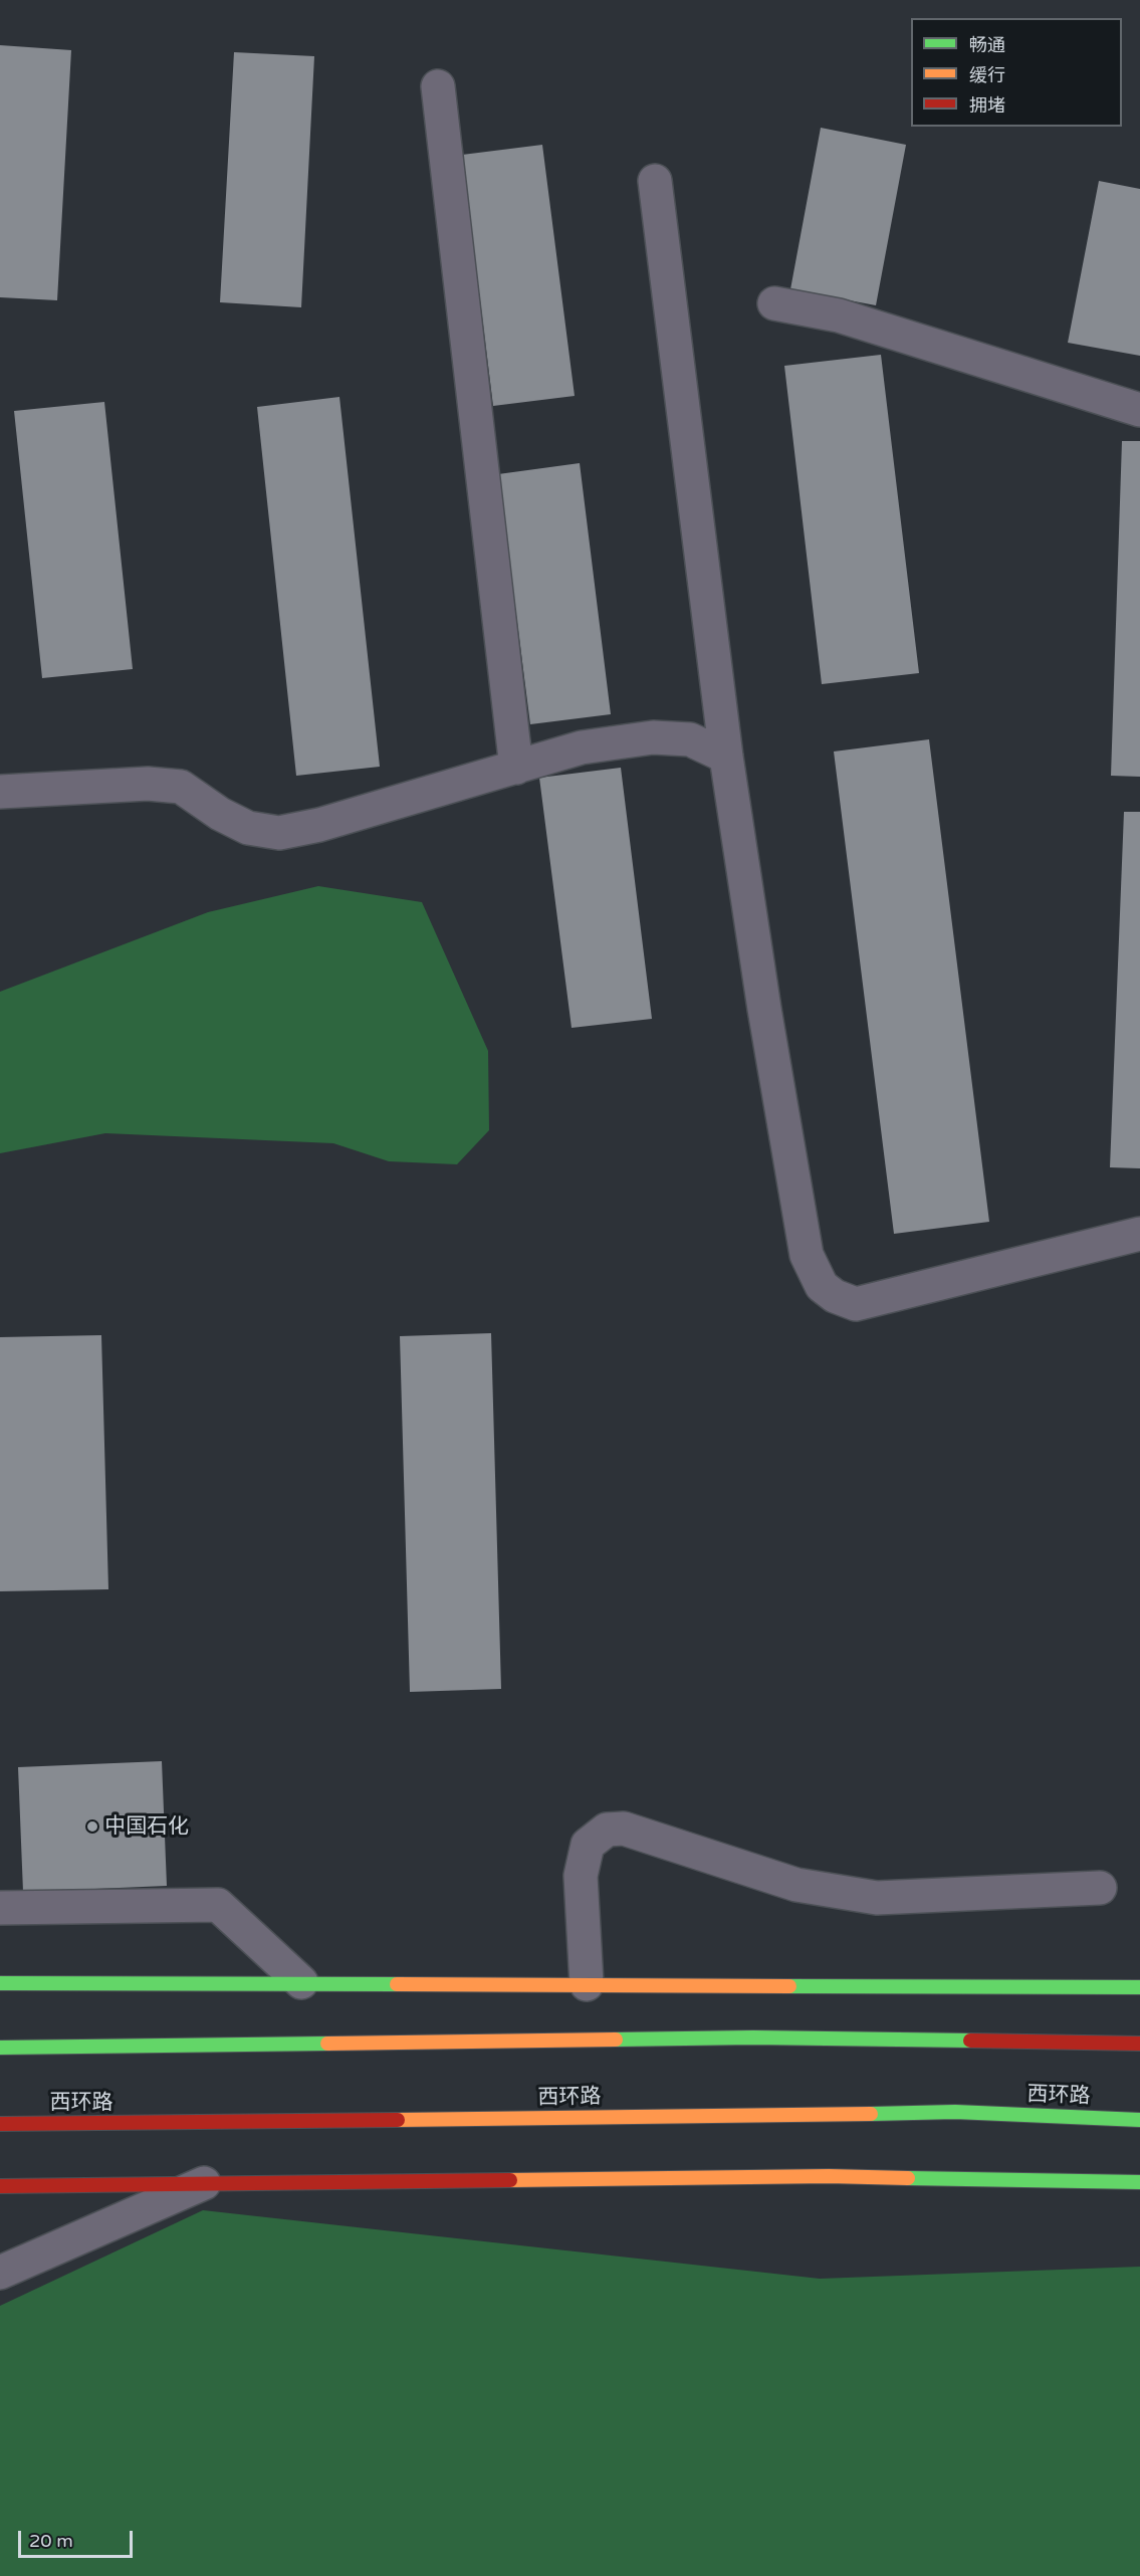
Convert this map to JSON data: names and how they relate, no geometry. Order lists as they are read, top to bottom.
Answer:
{
  "streets": {
    "main road": ["西环路"]
  },
  "places": ["中国石化"],
  "legend": ["畅通", "缓行", "拥堵"],
  "scale_bar": "20 m"
}
